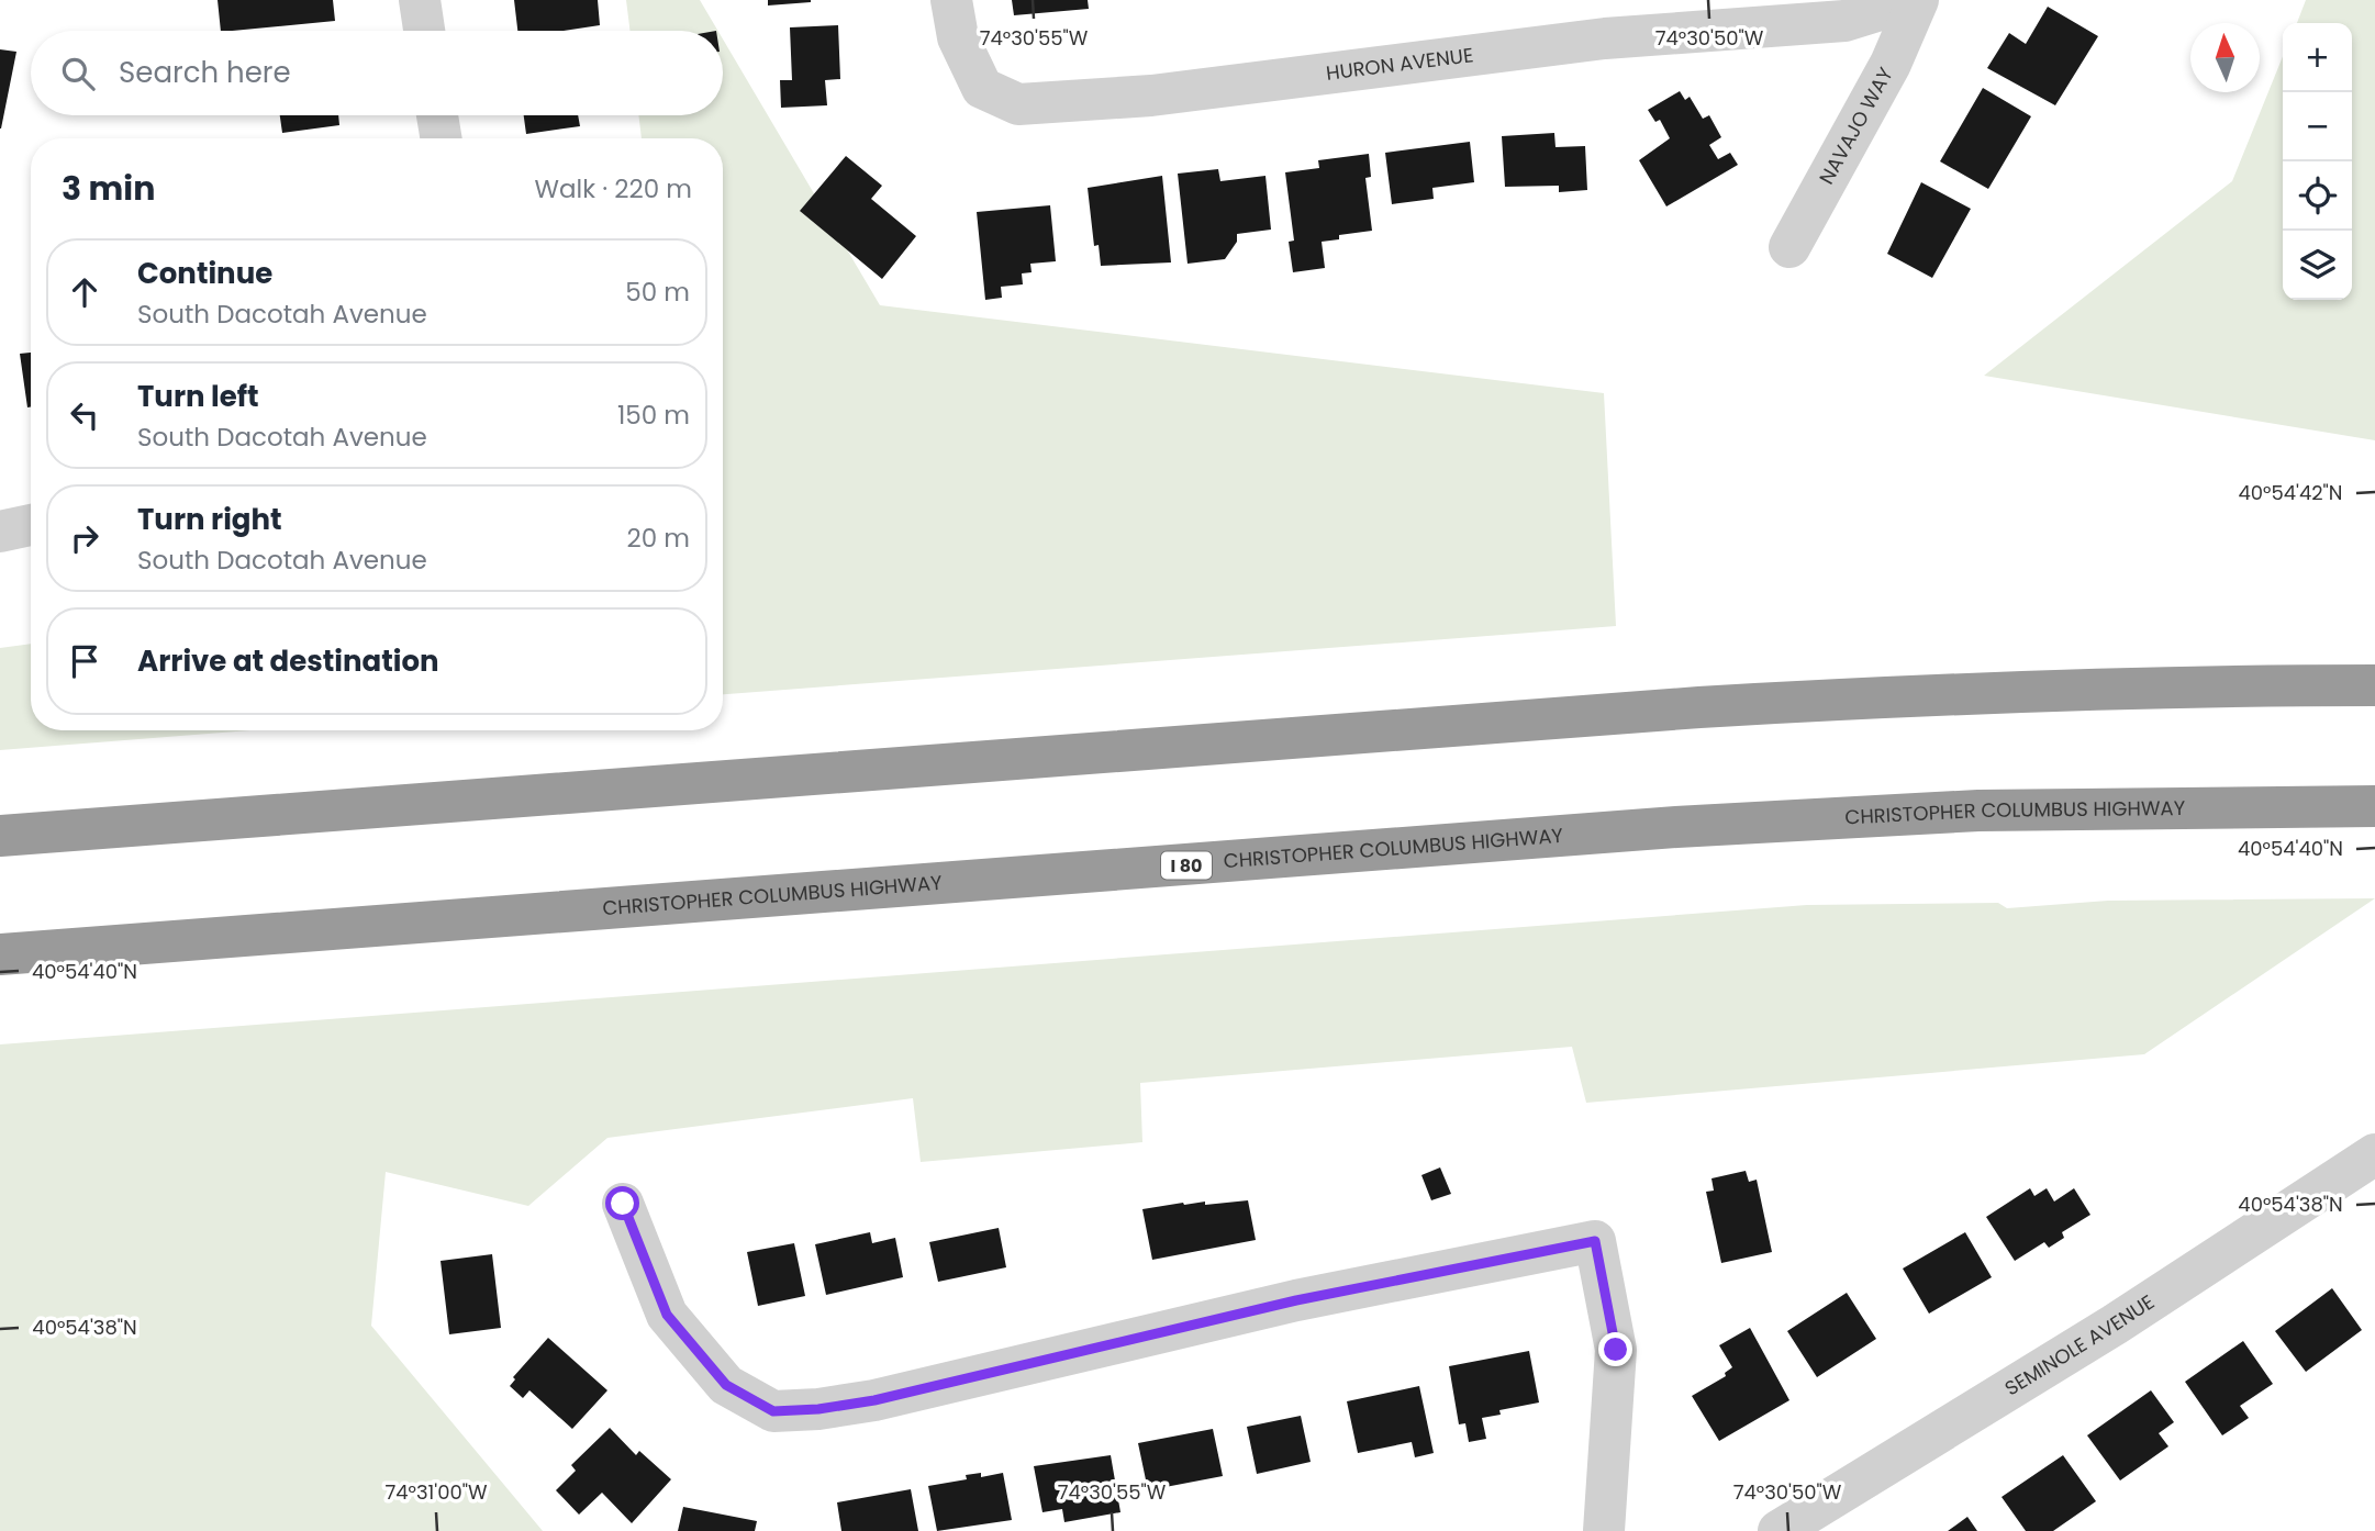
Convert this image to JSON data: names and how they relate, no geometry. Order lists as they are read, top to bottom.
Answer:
{
  "streets": {
    "highway": ["CHRISTOPHER COLUMBUS HIGHWAY", "I 80"],
    "street": ["HURON AVENUE", "NAVAJO WAY", "SEMINOLE AVENUE"]
  },
  "crossings": [
    ["HURON AVENUE", "NAVAJO WAY"]
  ],
  "north": "top",
  "page": {
    "map_buttons": ["+", "−"],
    "search": "Search here",
    "heading": ["3 min", "Walk · 220 m"],
    "list": [
      ["Continue", "South Dacotah Avenue", "50 m"],
      ["Turn left", "South Dacotah Avenue", "150 m"],
      ["Turn right", "South Dacotah Avenue", "20 m"],
      "Arrive at destination"
    ]
  },
  "coordinates": [
    "74°30'55\"W",
    "74°30'50\"W",
    "40°54'42\"N",
    "40°54'40\"N",
    "40°54'38\"N",
    "74°31'00\"W"
  ]
}
